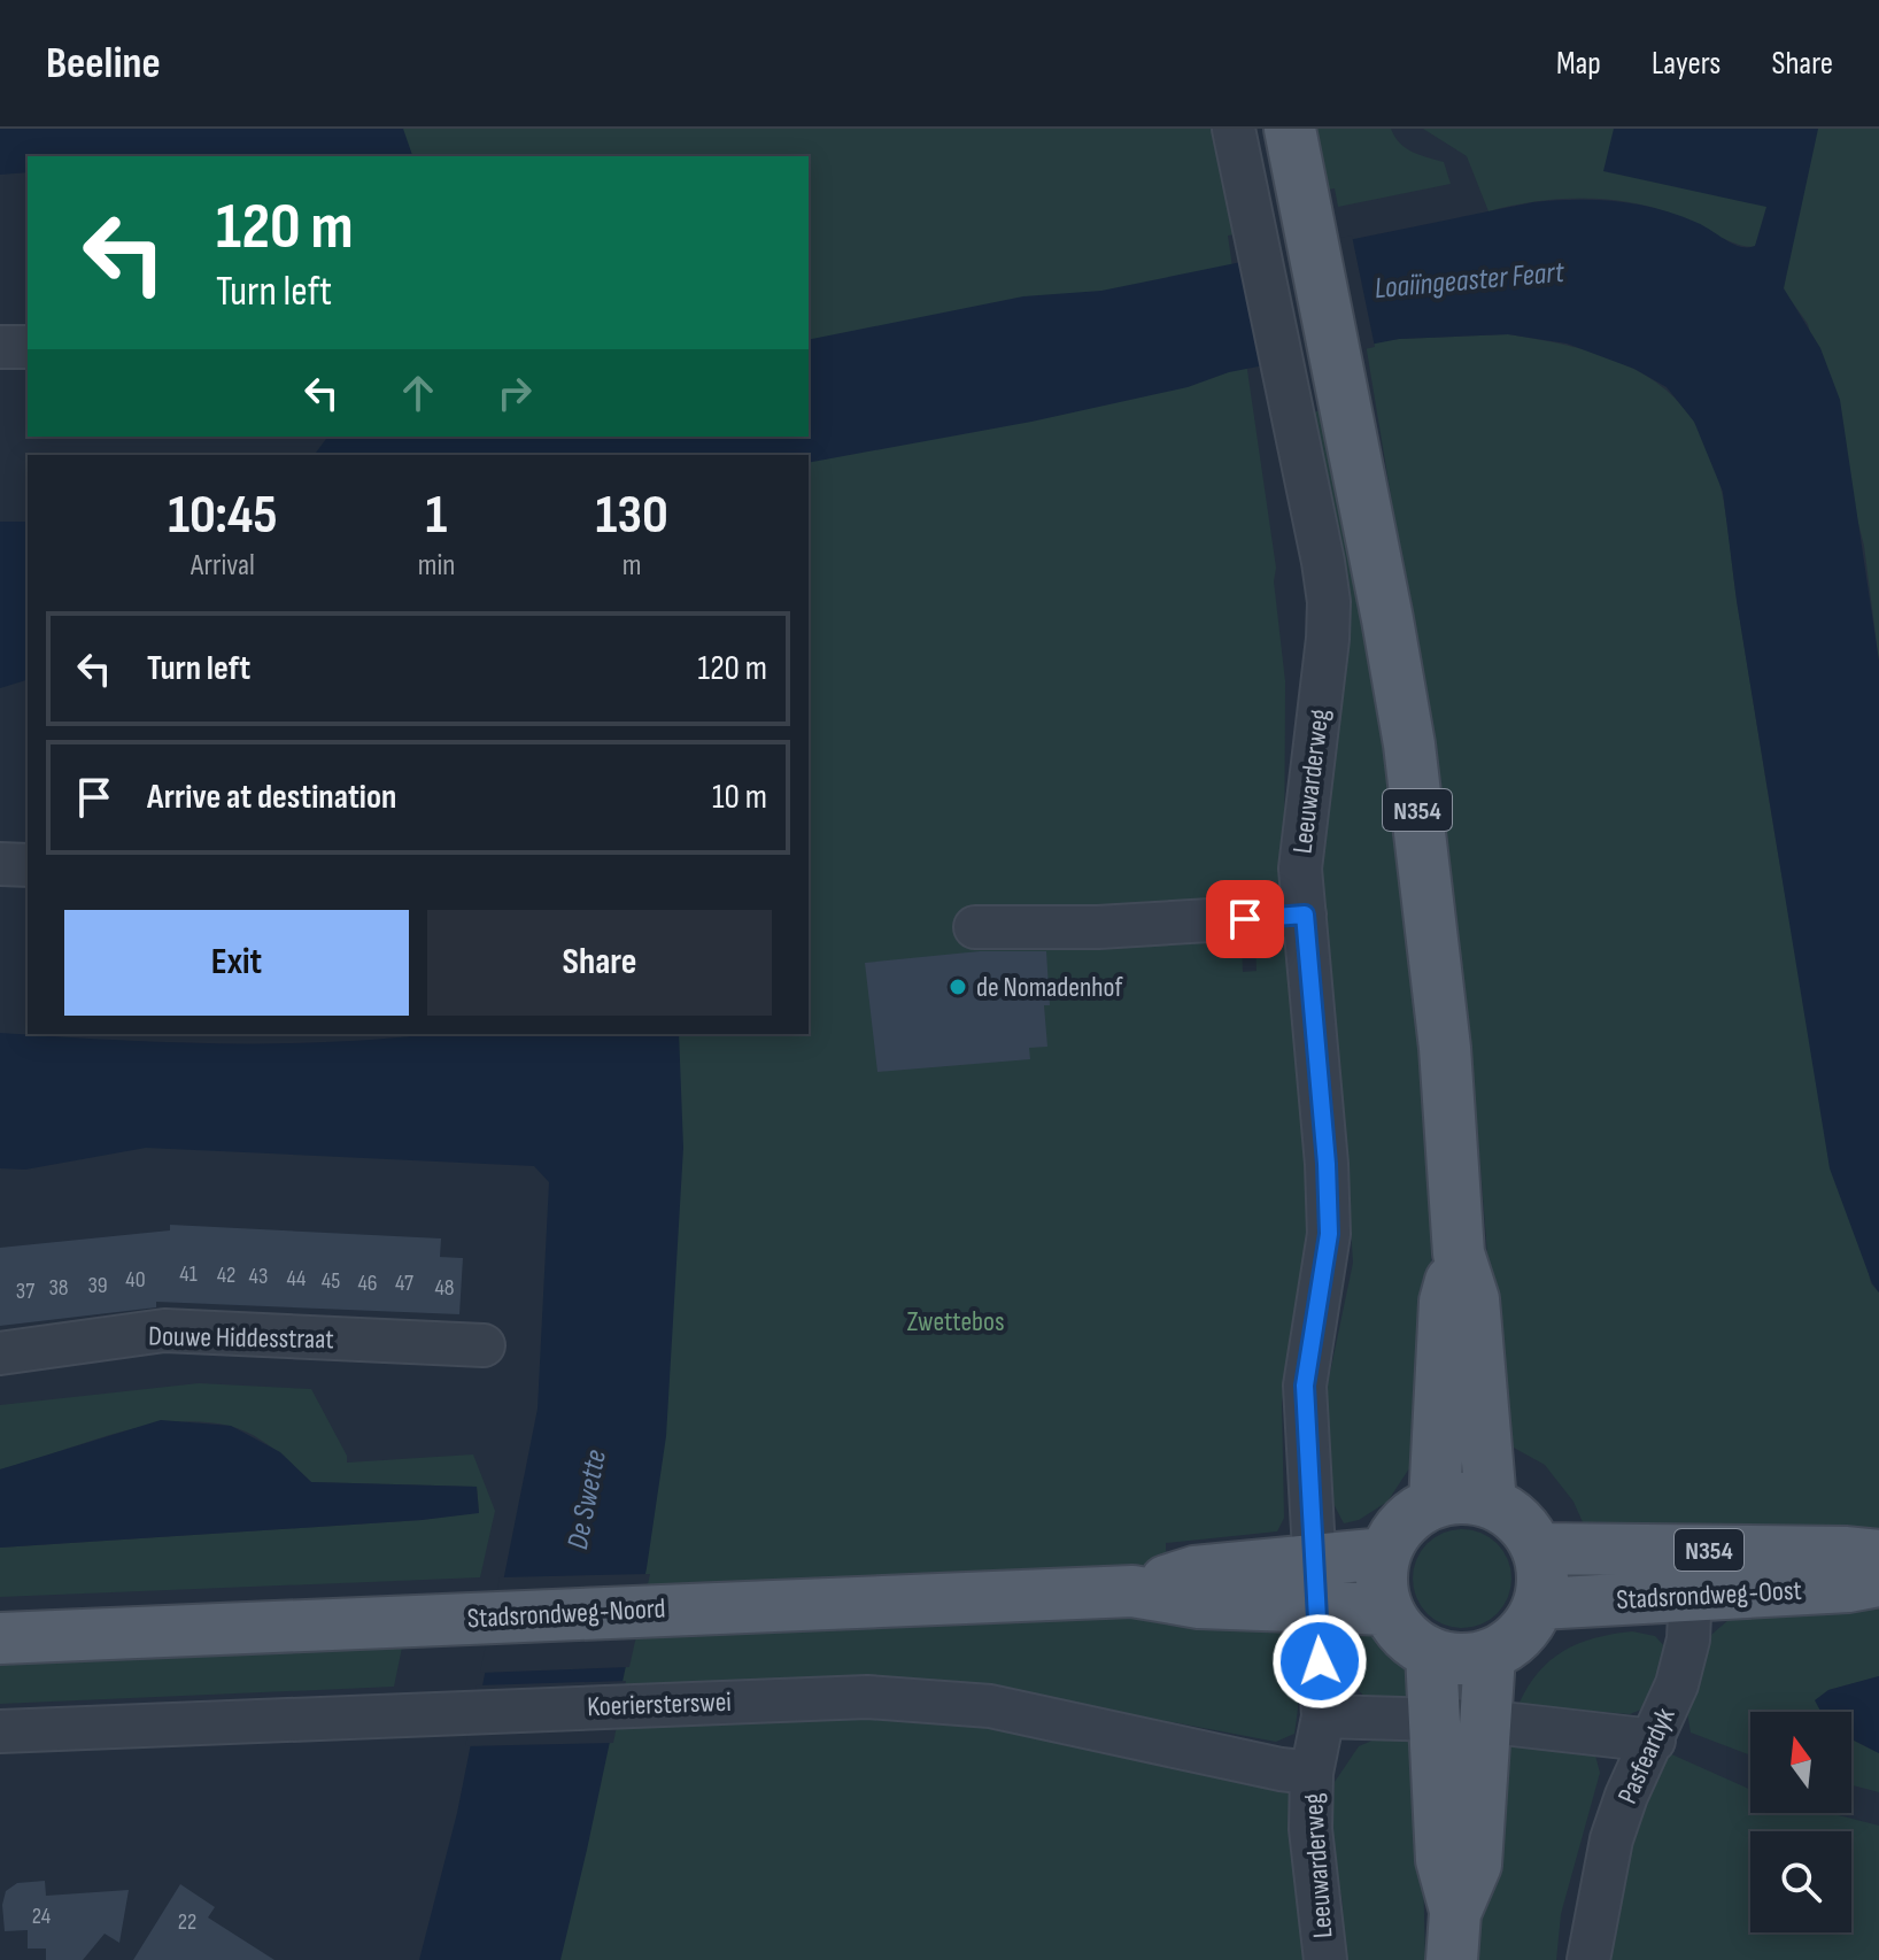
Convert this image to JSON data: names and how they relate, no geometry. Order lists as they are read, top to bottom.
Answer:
{
  "streets": {
    "main road": ["N354", "Stadsrondweg-Oost", "Stadsrondweg-Noord"],
    "street": [
      "Leeuwarderweg",
      "Douwe Hiddesstraat",
      "Koeriersterswei",
      "Pasfeardyk"
    ]
  },
  "crossings": [
    ["Leeuwarderweg", "Stadsrondweg-Noord"],
    ["Leeuwarderweg", "Koeriersterswei"],
    ["N354", "Stadsrondweg-Oost"],
    ["N354", "Stadsrondweg-Noord"],
    ["Stadsrondweg-Oost", "Stadsrondweg-Noord"],
    ["Stadsrondweg-Oost", "Pasfeardyk"]
  ],
  "water": ["Loaiïngeaster Feart", "De Swette"],
  "parks": ["Zwettebos"],
  "places": ["de Nomadenhof"],
  "house_numbers": [
    "41",
    "42",
    "43",
    "44",
    "40",
    "45",
    "46",
    "47",
    "39",
    "38",
    "48",
    "37",
    "24",
    "22"
  ],
  "north": "top",
  "page": {
    "header": "Beeline",
    "nav": ["Map", "Layers", "Share"],
    "turn": ["120 m", "Turn left"],
    "eta": [
      "10:45",
      "Arrival",
      "1",
      "min",
      "130",
      "m"
    ],
    "list": [
      {
        "name": "Turn left",
        "value": "120 m"
      },
      {
        "name": "Arrive at destination",
        "value": "10 m"
      }
    ],
    "buttons": ["Exit", "Share"]
  }
}
